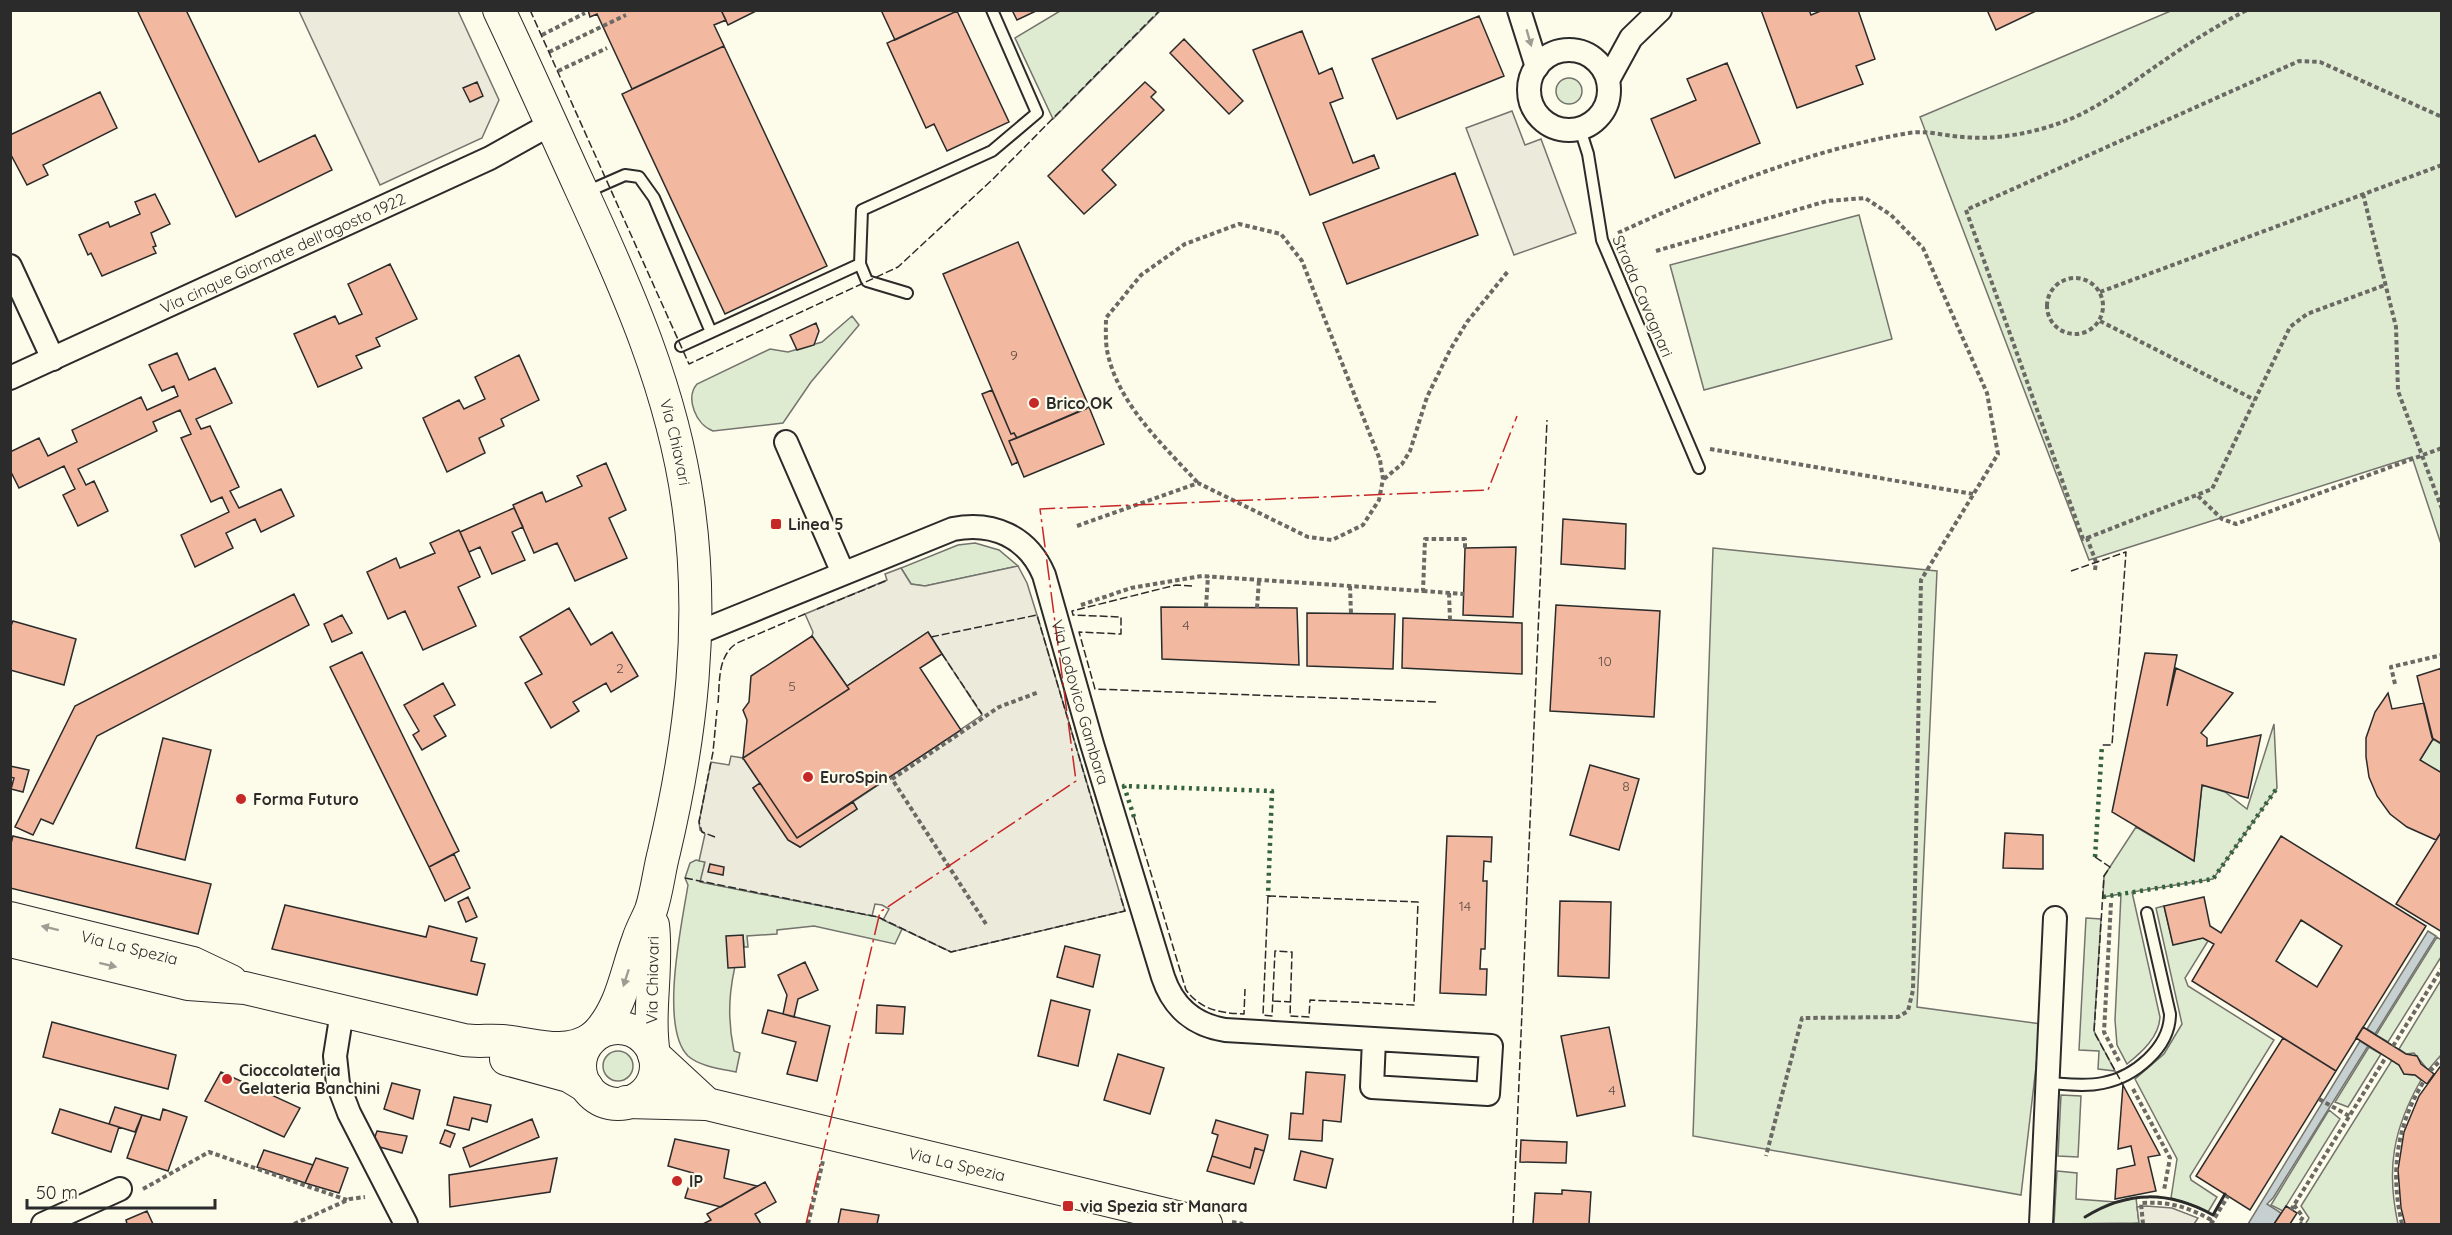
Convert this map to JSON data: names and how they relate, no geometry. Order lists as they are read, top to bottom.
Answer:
{
  "streets": {
    "main road": ["Via Chiavari", "Via La Spezia"],
    "street": ["Via cinque Giornate dell'agosto 1922", "Via Lodovico Gambara"],
    "lane": ["Strada Cavagnari"]
  },
  "crossings": [
    ["Via cinque Giornate dell'agosto 1922", "Via Chiavari"],
    ["Via Chiavari", "Via Lodovico Gambara"],
    ["Via Chiavari", "Via La Spezia"]
  ],
  "places": {
    "other": [
      "Brico OK",
      "EuroSpin",
      "Forma Futuro",
      "Cioccolateria Gelateria Banchini",
      "IP"
    ],
    "transit": ["Linea 5", "via Spezia str Manara"]
  },
  "house_numbers": [
    "9",
    "4",
    "10",
    "2",
    "5",
    "8",
    "14",
    "4"
  ],
  "scale_bar": "50 m"
}
